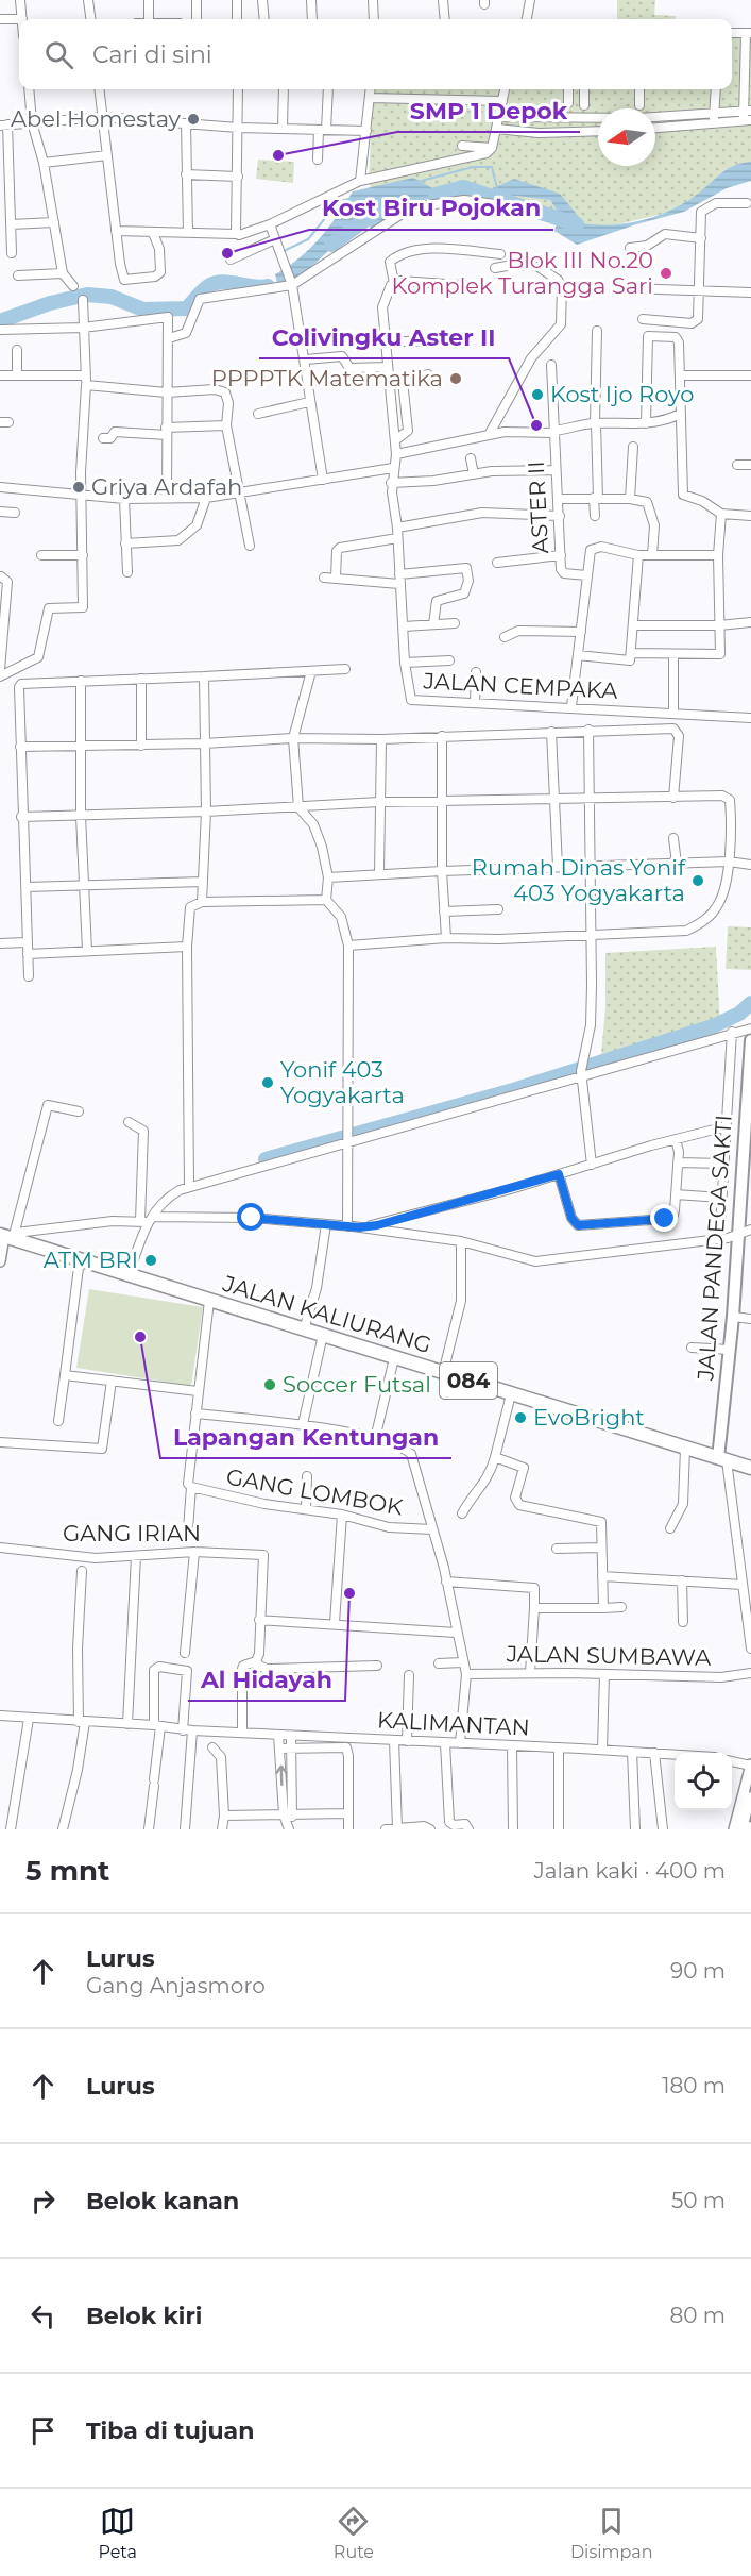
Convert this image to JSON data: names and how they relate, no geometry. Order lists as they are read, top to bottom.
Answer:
{
  "streets": {
    "main road": ["JALAN PANDEGA SAKTI", "JALAN KALIURANG", "084"],
    "street": [
      "ASTER II",
      "JALAN CEMPAKA",
      "GANG LOMBOK",
      "GANG IRIAN",
      "JALAN SUMBAWA",
      "KALIMANTAN"
    ]
  },
  "crossings": [
    ["JALAN PANDEGA SAKTI", "JALAN KALIURANG"]
  ],
  "places": [
    "Abel Homestay",
    "SMP 1 Depok",
    "Kost Biru Pojokan",
    "Blok III No.20 Komplek Turangga Sari",
    "PPPPTK Matematika",
    "Kost Ijo Royo",
    "Colivingku Aster II",
    "Griya Ardafah",
    "Rumah Dinas Yonif 403 Yogyakarta",
    "Yonif 403 Yogyakarta",
    "ATM BRI",
    "Lapangan Kentungan",
    "Soccer Futsal",
    "EvoBright",
    "Al Hidayah"
  ],
  "north": "left",
  "page": {
    "search": "Cari di sini",
    "heading": ["5 mnt", "Jalan kaki · 400 m"],
    "list": [
      ["Lurus", "Gang Anjasmoro", "90 m"],
      ["Lurus", "180 m"],
      ["Belok kanan", "50 m"],
      ["Belok kiri", "80 m"],
      "Tiba di tujuan"
    ],
    "nav": ["Peta", "Rute", "Disimpan"]
  }
}
